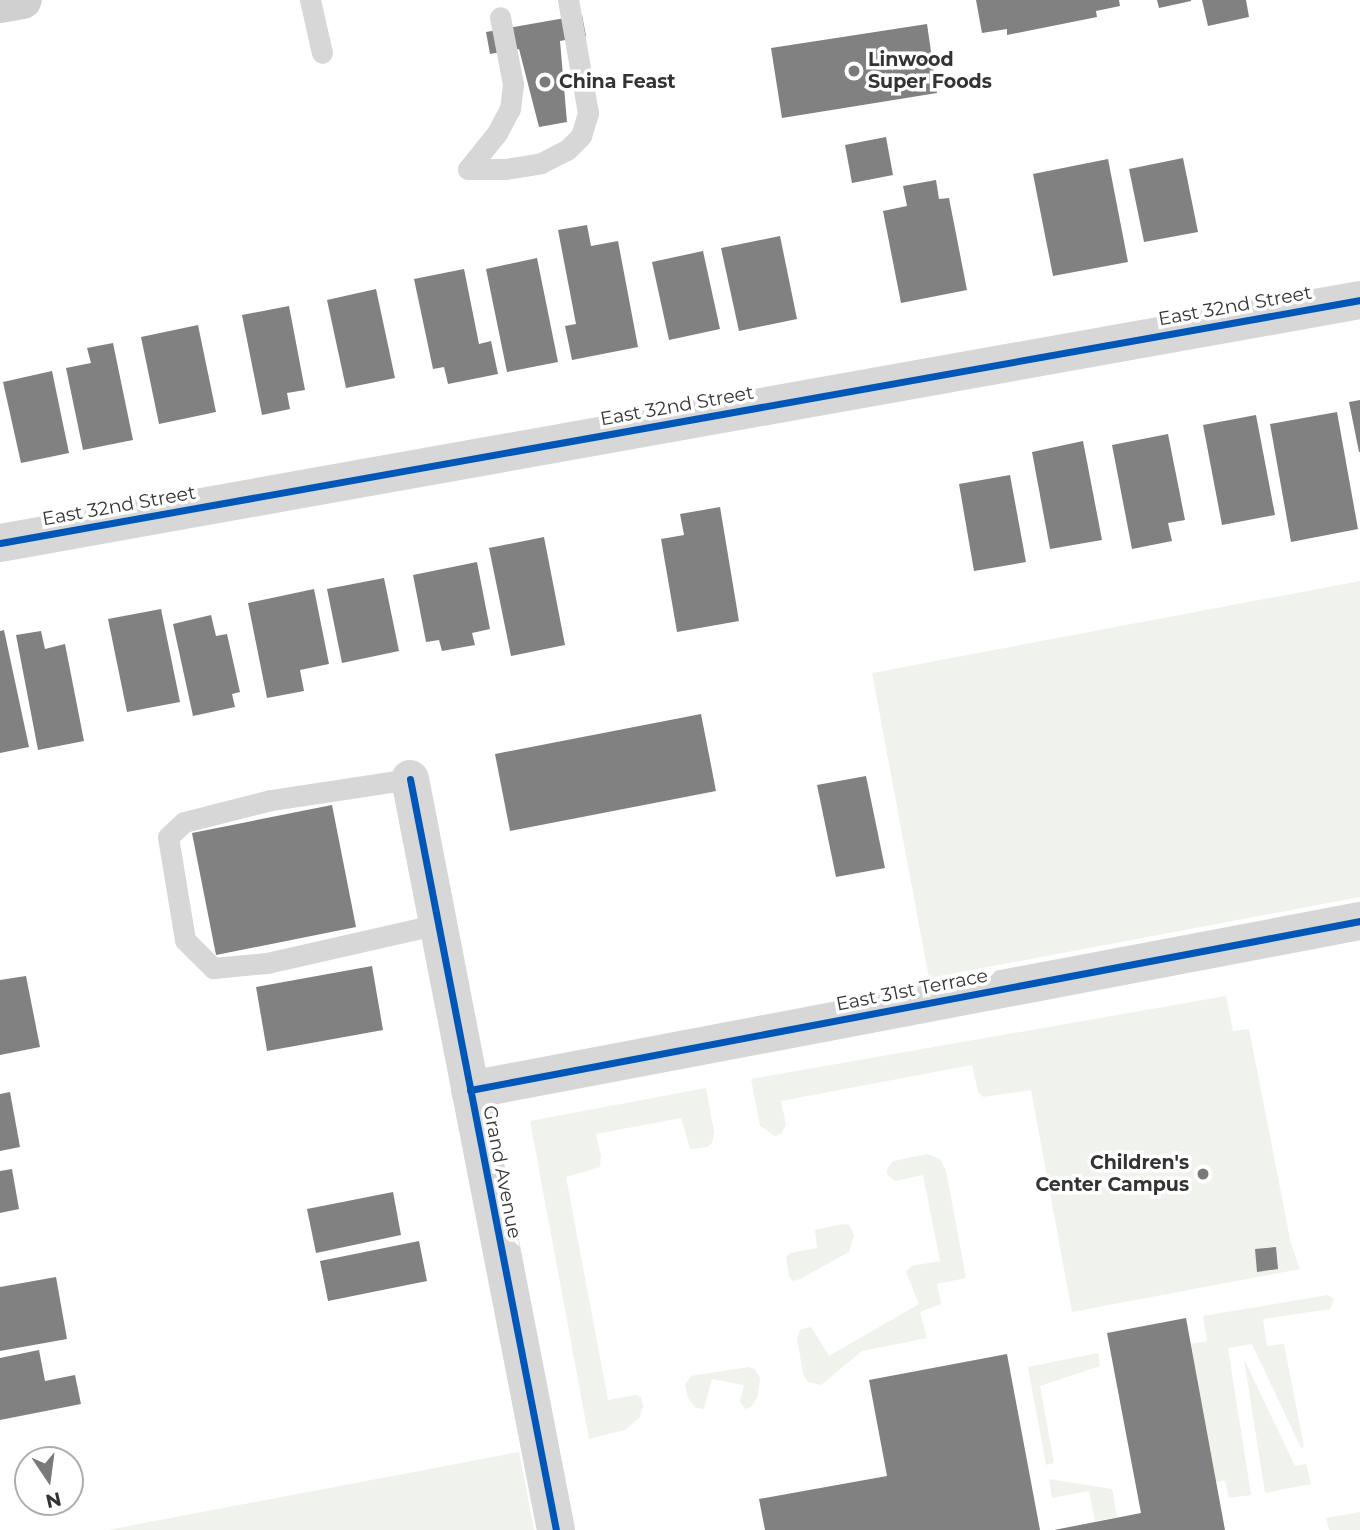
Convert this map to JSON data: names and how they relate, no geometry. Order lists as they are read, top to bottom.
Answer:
{
  "streets": {
    "street": ["East 32nd Street", "East 31st Terrace", "Grand Avenue"]
  },
  "crossings": [
    ["East 31st Terrace", "Grand Avenue"]
  ],
  "places": ["Linwood Super Foods", "China Feast", "Children's Center Campus"],
  "north": "bottom"
}
